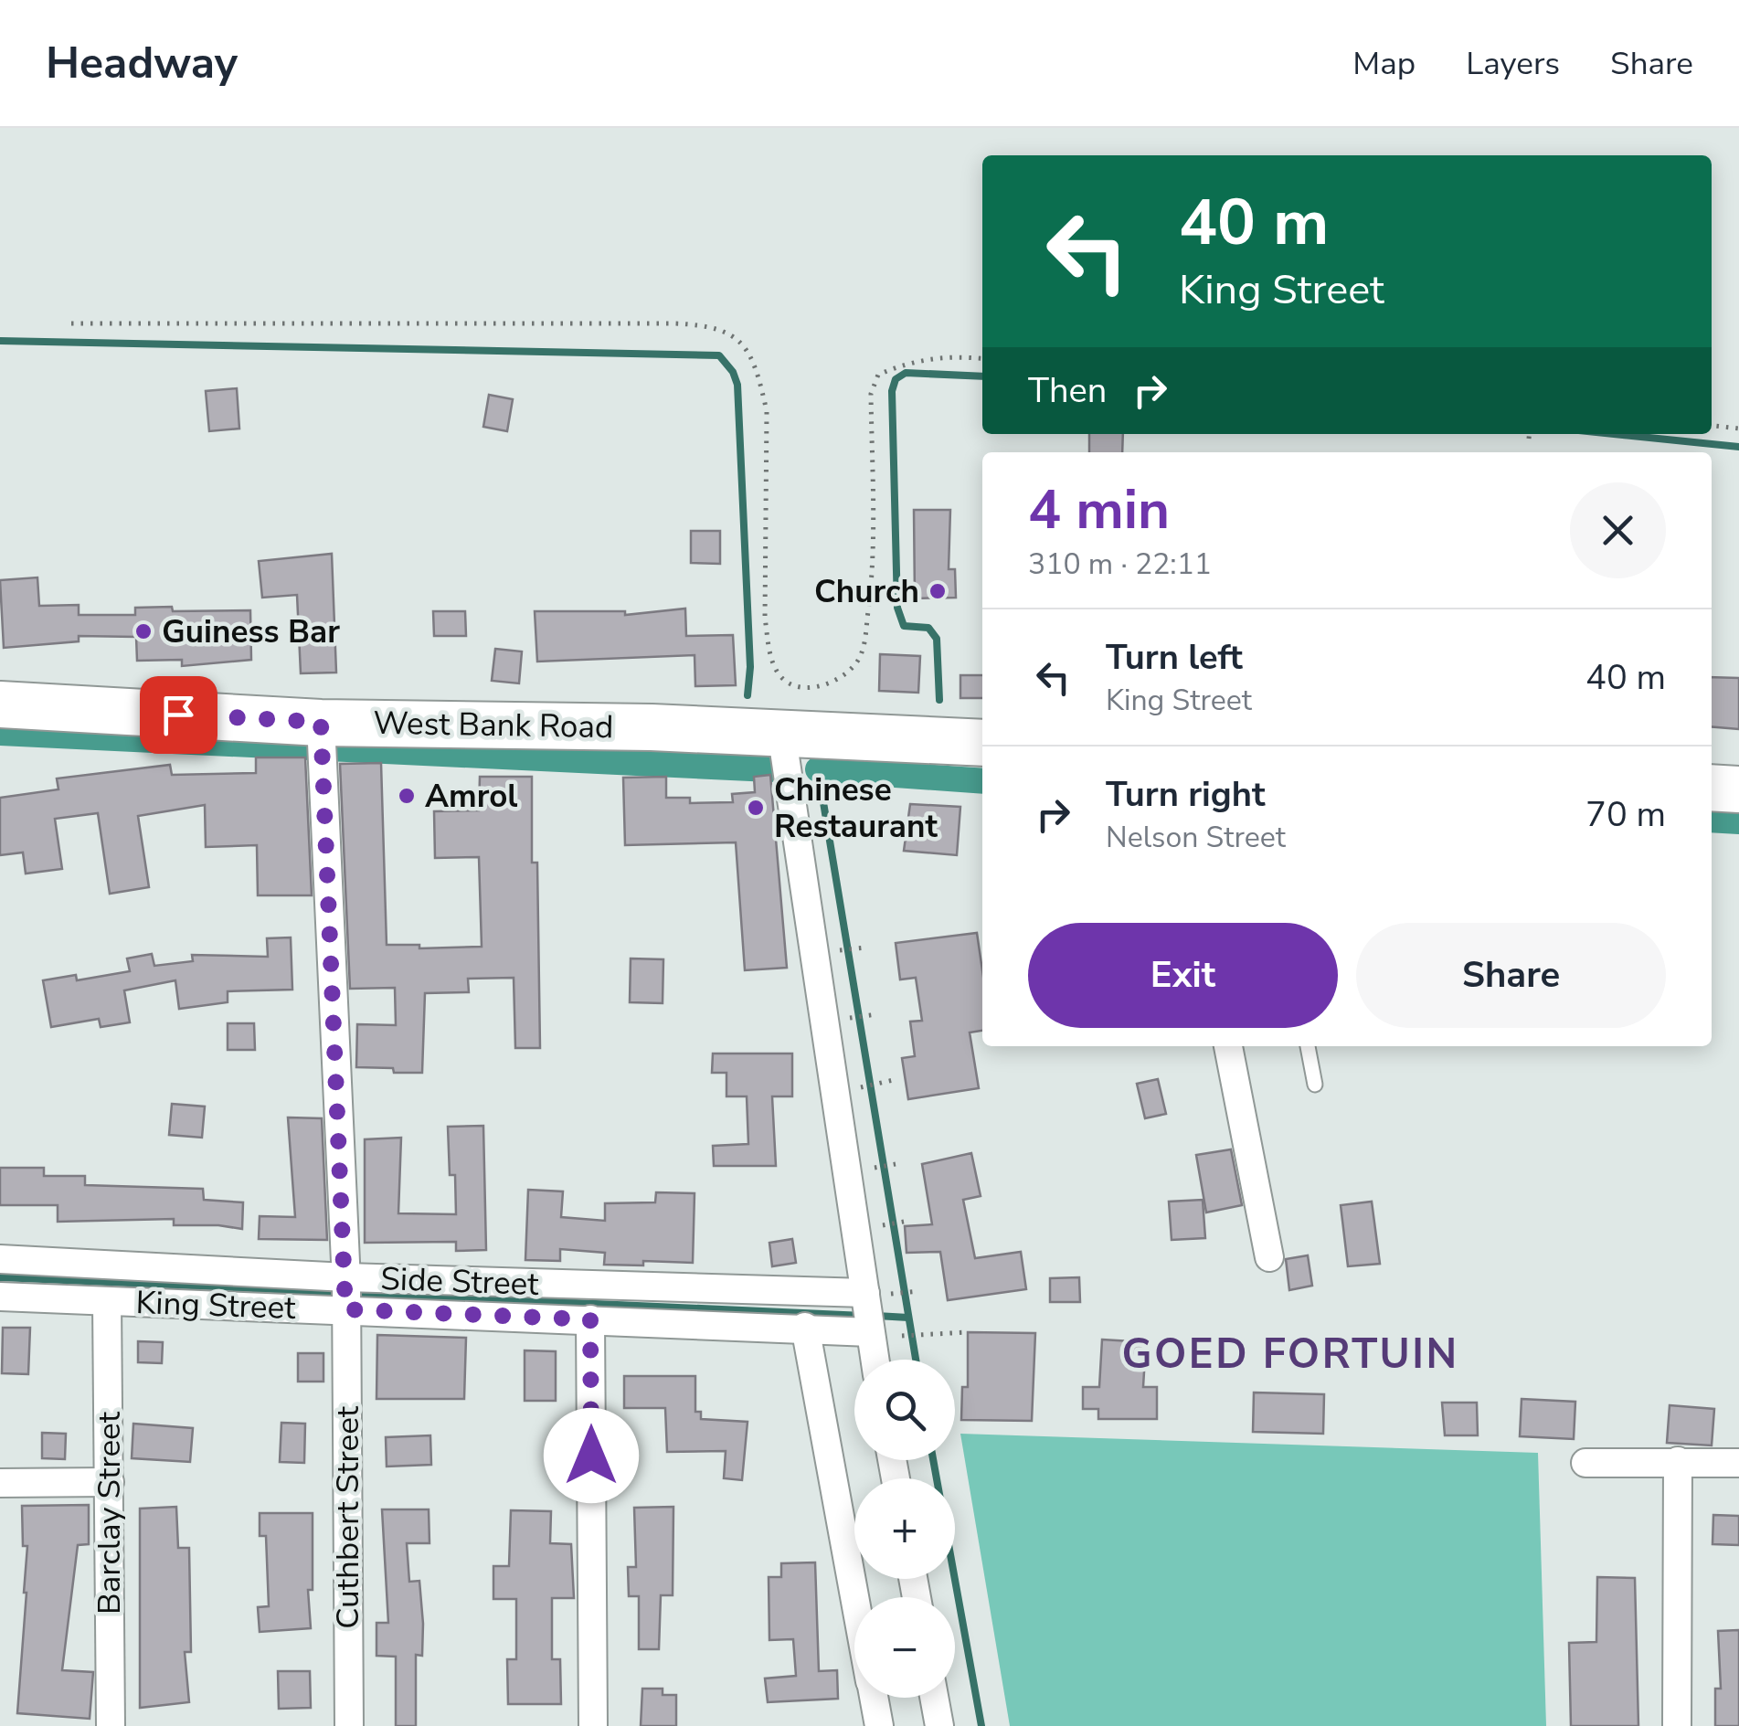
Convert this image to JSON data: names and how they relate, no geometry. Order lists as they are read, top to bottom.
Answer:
{
  "streets": {
    "main road": ["West Bank Road"],
    "street": [
      "Side Street",
      "King Street",
      "Barclay Street",
      "Cuthbert Street"
    ]
  },
  "crossings": [
    ["West Bank Road", "Cuthbert Street"],
    ["Side Street", "King Street"],
    ["Side Street", "Cuthbert Street"],
    ["King Street", "Barclay Street"],
    ["King Street", "Cuthbert Street"]
  ],
  "districts": ["GOED FORTUIN"],
  "places": [
    "Church",
    "Guiness Bar",
    "Amrol",
    "Chinese Restaurant"
  ],
  "page": {
    "header": "Headway",
    "nav": ["Map", "Layers", "Share"],
    "turn": ["40 m", "King Street"],
    "then": "Then",
    "heading": ["4 min", "310 m · 22:11"],
    "list": [
      {
        "name": "Turn left",
        "note": "King Street",
        "value": "40 m"
      },
      {
        "name": "Turn right",
        "note": "Nelson Street",
        "value": "70 m"
      }
    ],
    "buttons": ["Exit", "Share"],
    "map_buttons": ["+", "−"]
  }
}
